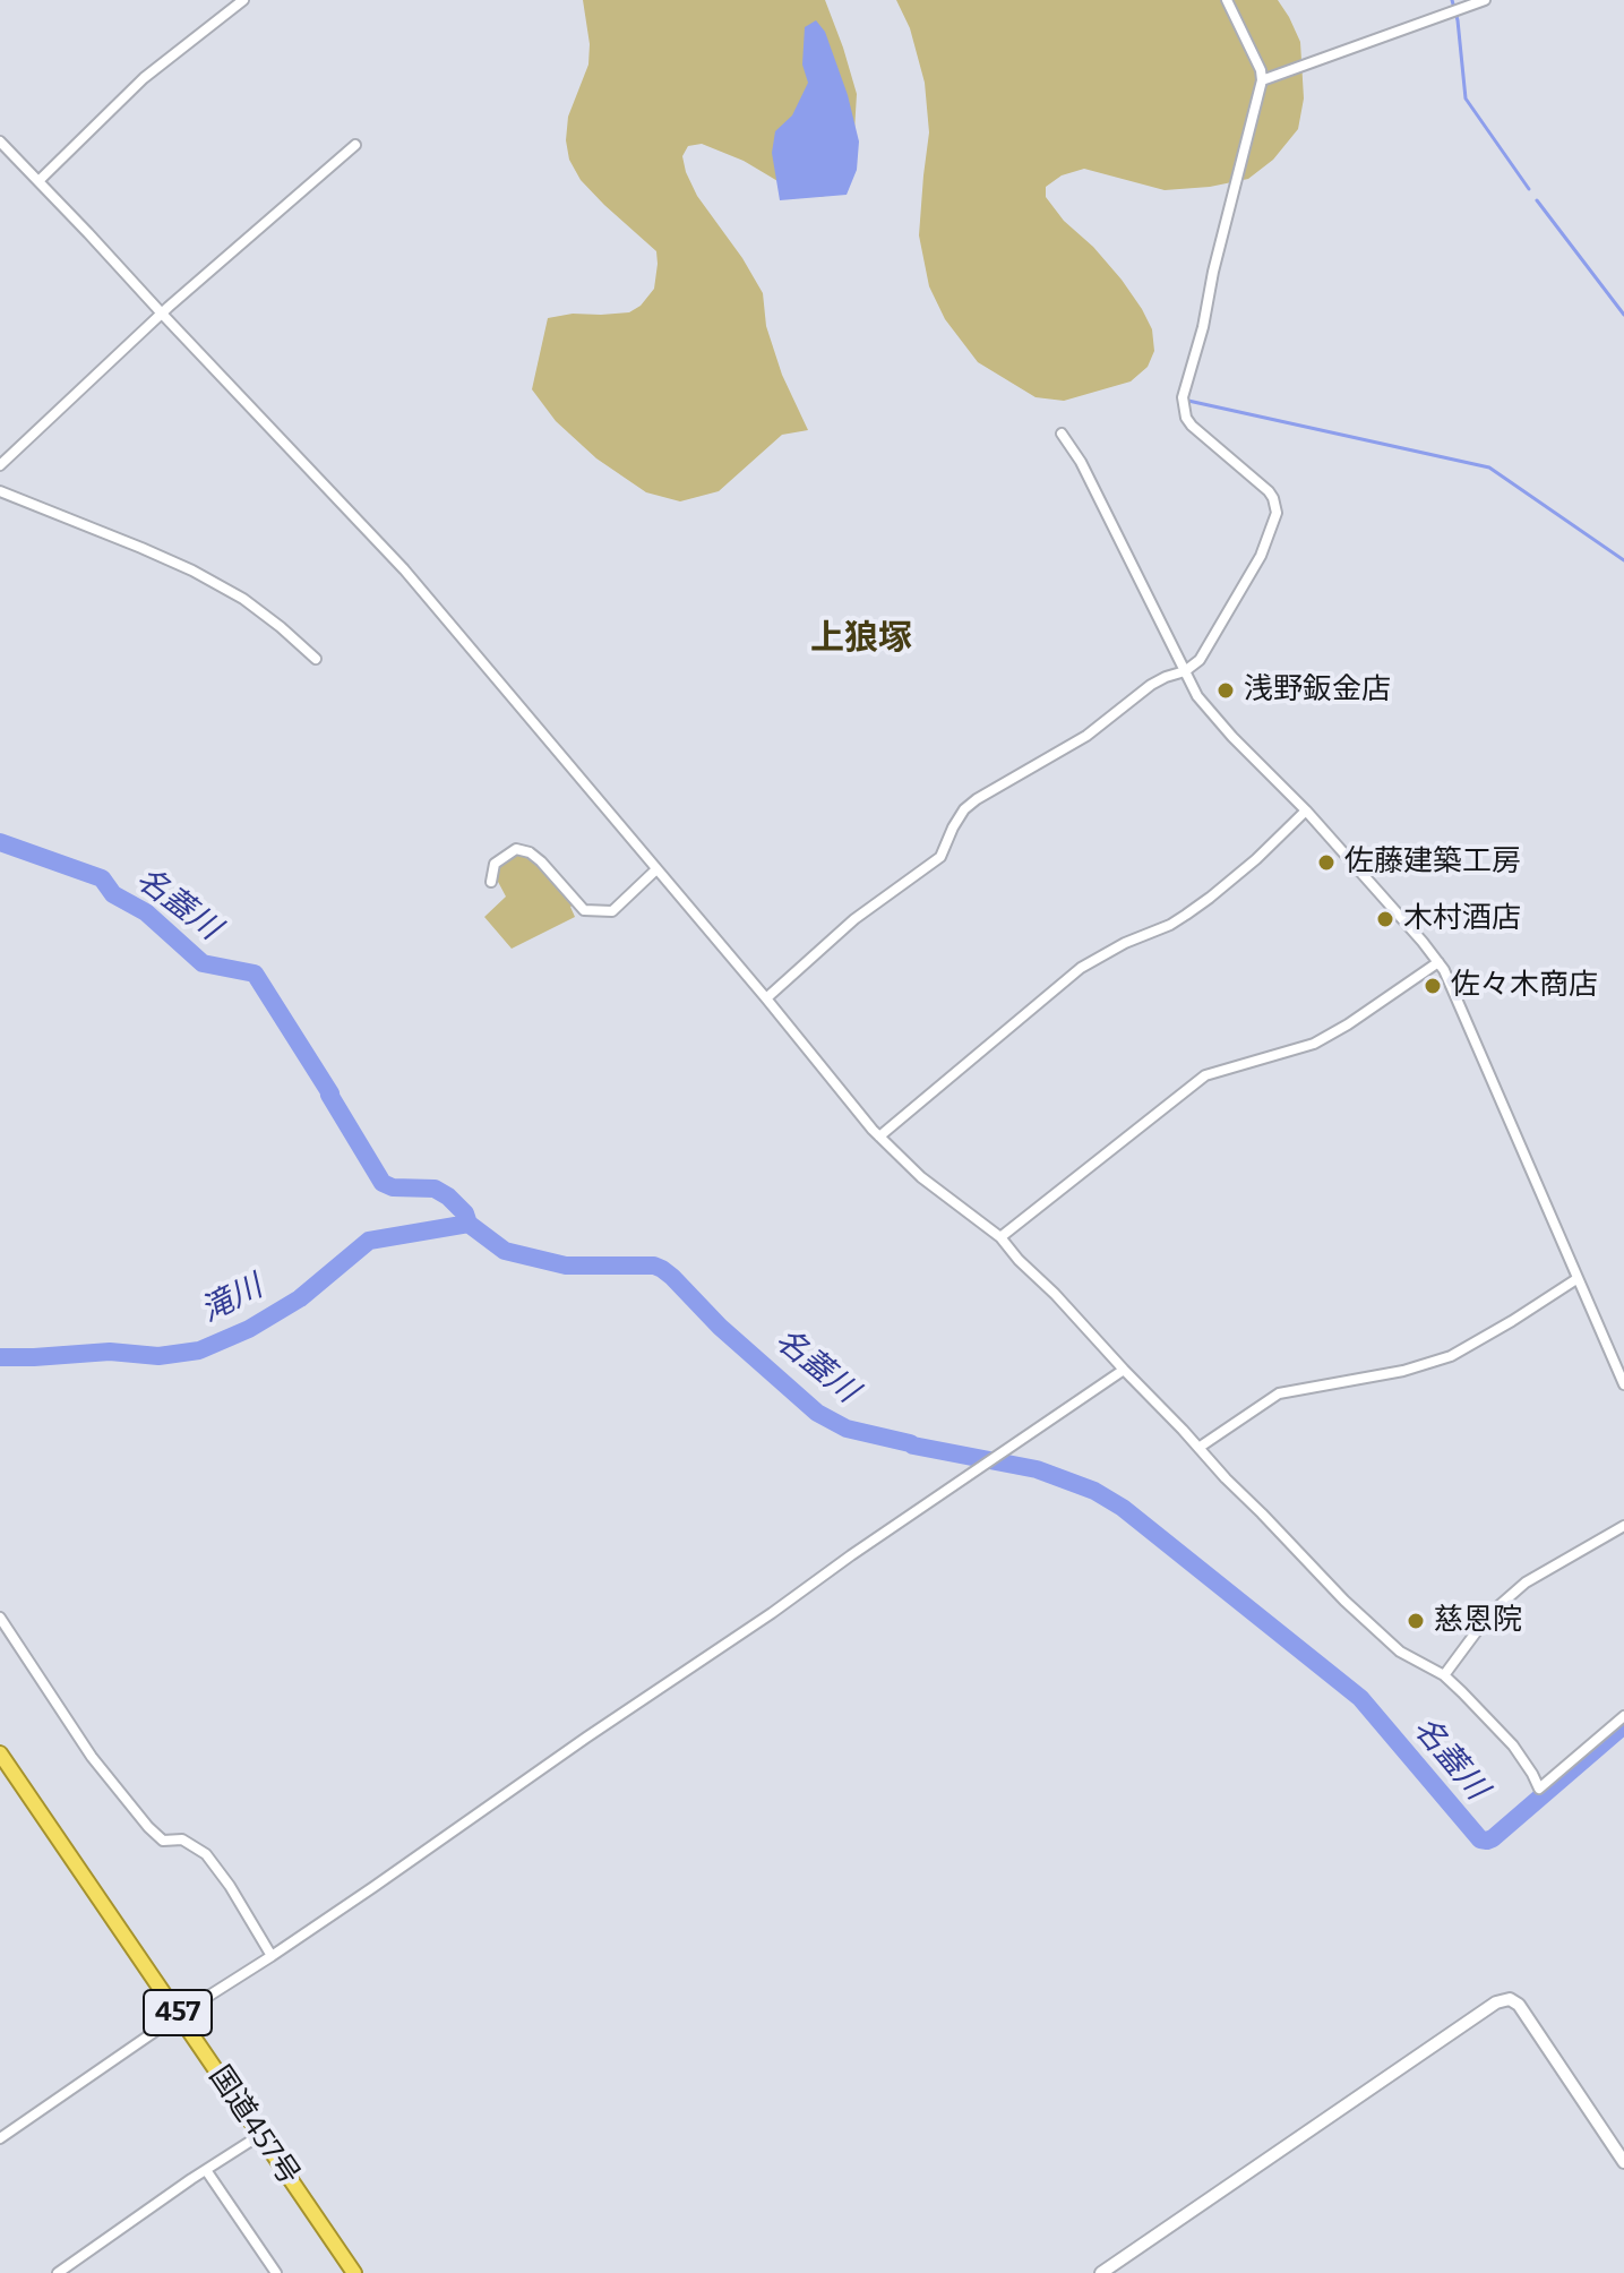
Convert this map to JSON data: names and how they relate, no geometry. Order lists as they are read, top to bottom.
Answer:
{
  "streets": {
    "highway": ["457", "国道457号"]
  },
  "districts": ["上狼塚"],
  "water": ["名蓋川", "滝川"],
  "places": [
    "浅野鈑金店",
    "佐藤建築工房",
    "木村酒店",
    "佐々木商店",
    "慈恩院"
  ]
}
